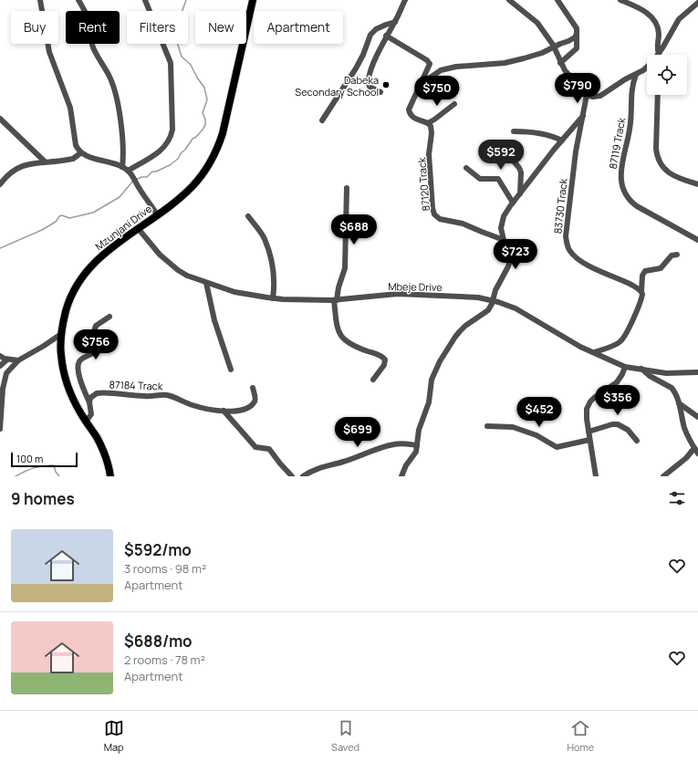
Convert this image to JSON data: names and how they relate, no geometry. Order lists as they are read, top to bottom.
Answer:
{
  "streets": {
    "main road": ["Mzunjani Drive"],
    "street": [
      "87119 Track",
      "87120 Track",
      "83730 Track",
      "Mbeje Drive",
      "87184 Track"
    ]
  },
  "crossings": [
    ["Mzunjani Drive", "Mbeje Drive"]
  ],
  "places": ["Dabeka Secondary School"],
  "scale_bar": "100 m",
  "page": {
    "chip": [
      "Buy",
      "Rent",
      "Filters",
      "New",
      "Apartment"
    ],
    "price": [
      "$790",
      "$750",
      "$592",
      "$688",
      "$723",
      "$756",
      "$356",
      "$452",
      "$699"
    ],
    "scale": "100 m",
    "heading": "9 homes",
    "list": [
      {
        "name": "$592/mo",
        "note": "3 rooms · 98 m² · Apartment"
      },
      {
        "name": "$688/mo",
        "note": "2 rooms · 78 m² · Apartment"
      }
    ],
    "tabs": ["Map", "Saved", "Home"]
  }
}
